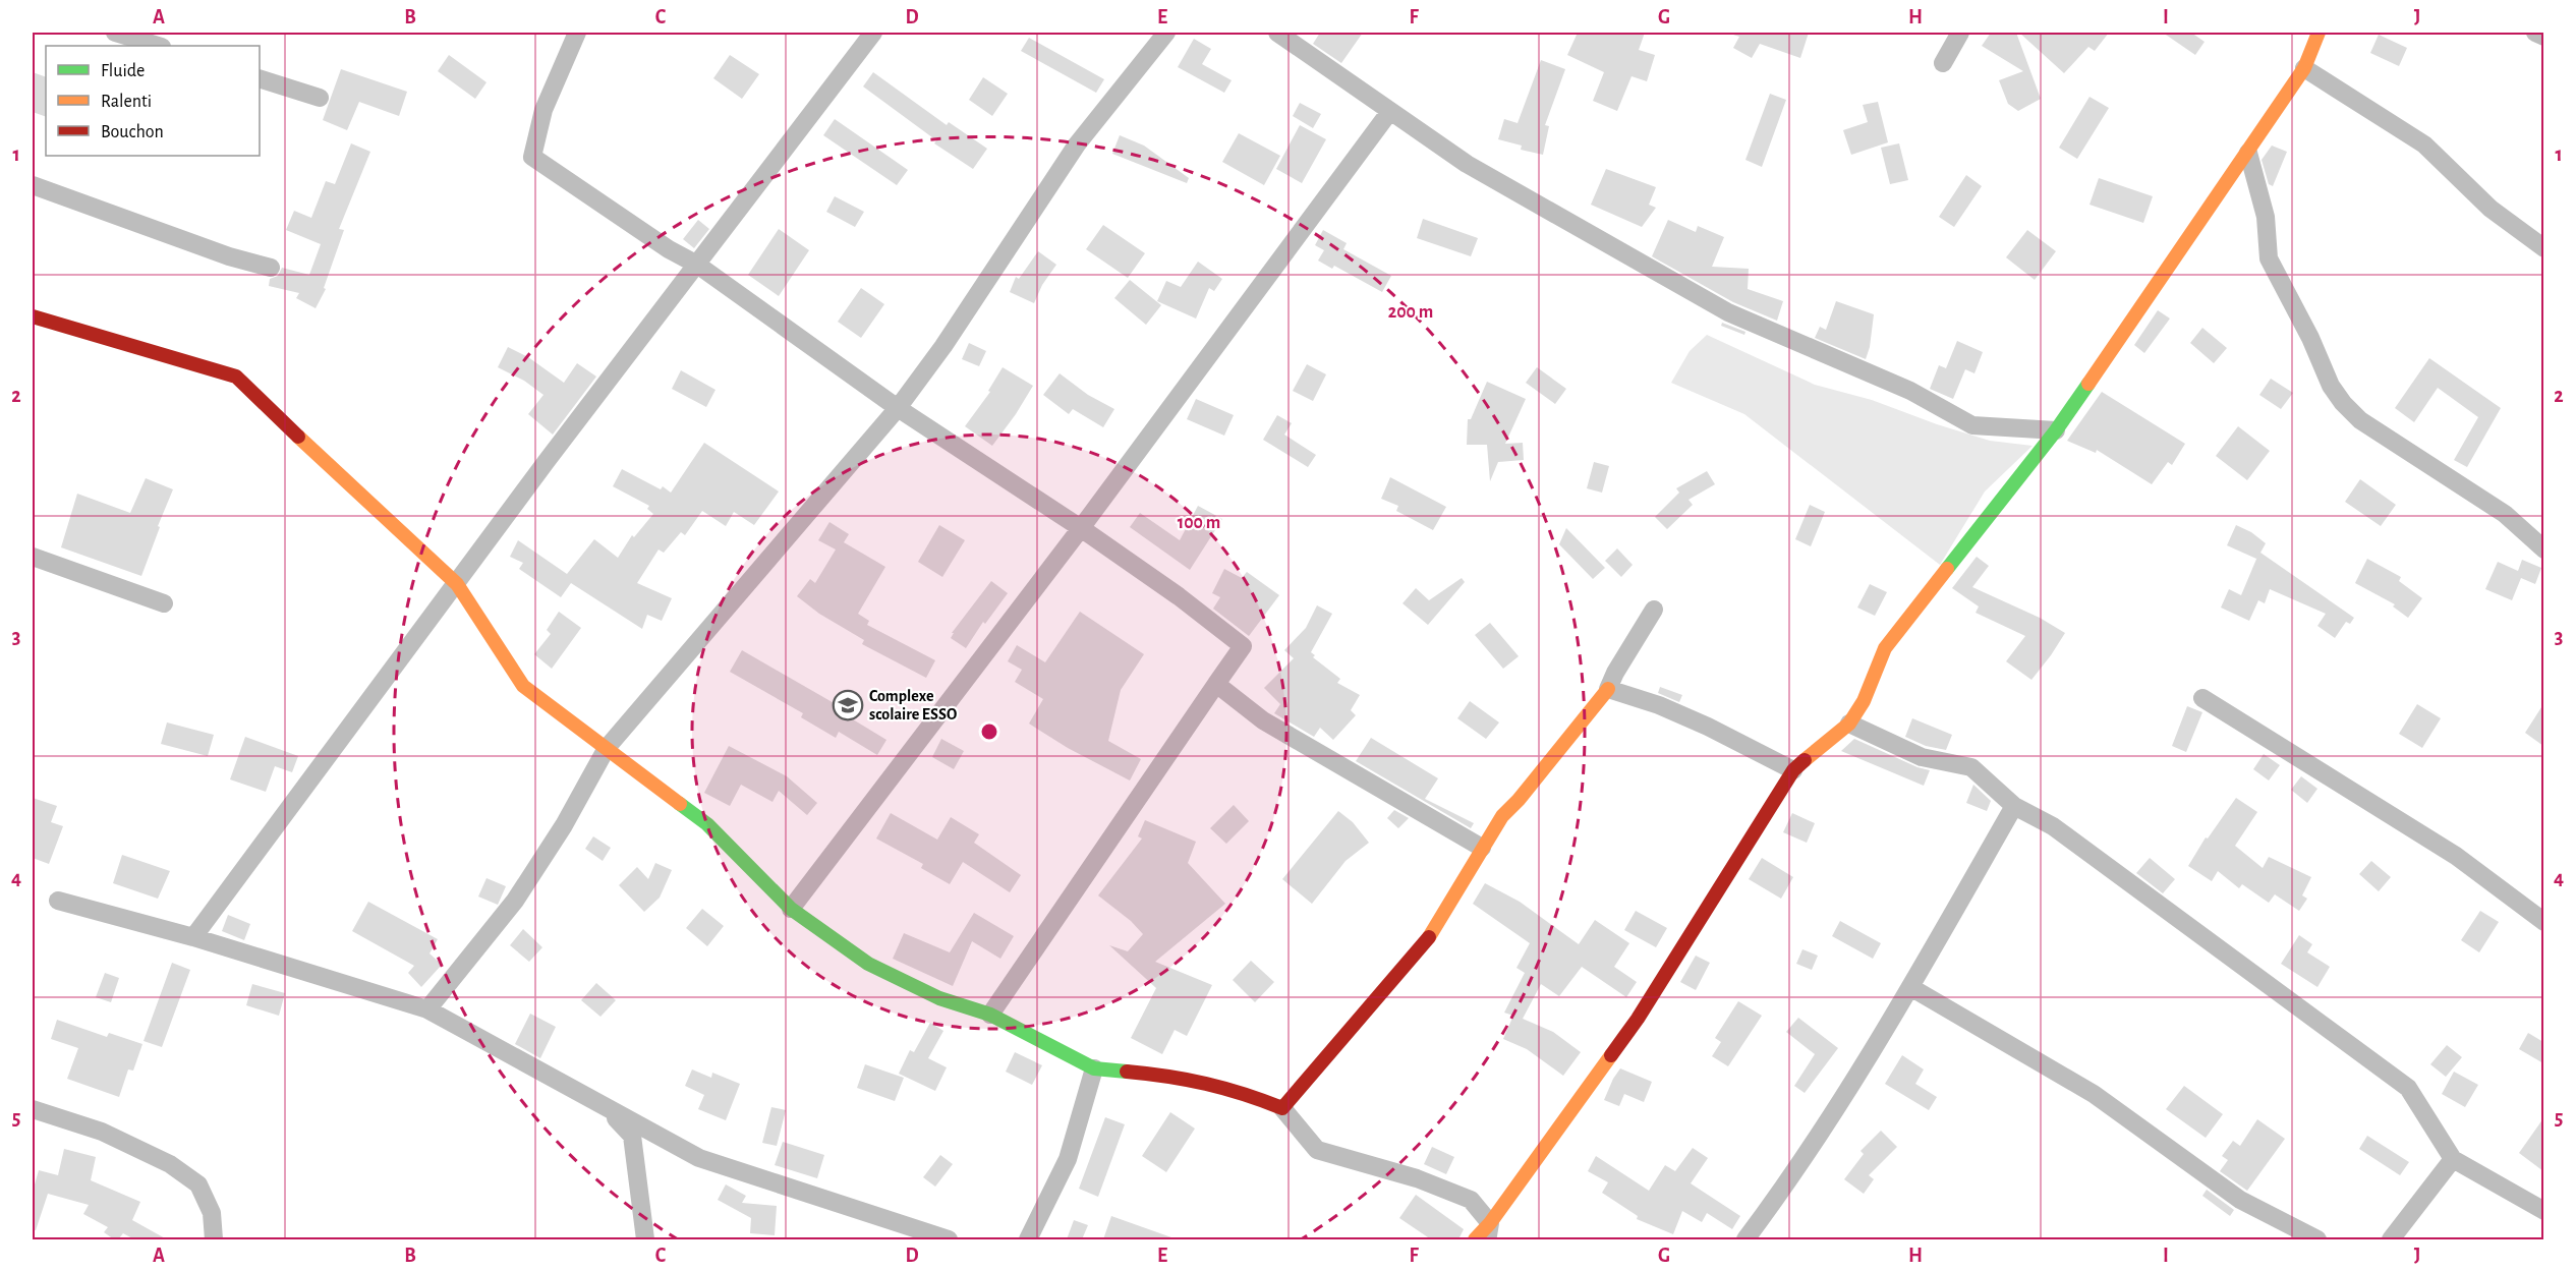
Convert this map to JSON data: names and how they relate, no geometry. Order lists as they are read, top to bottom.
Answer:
{
  "places": {
    "school or university": ["Complexe scolaire ESSO"]
  },
  "legend": ["Fluide", "Ralenti", "Bouchon"],
  "grid": {
    "columns": [
      "A",
      "B",
      "C",
      "D",
      "E",
      "F",
      "G",
      "H",
      "I",
      "J"
    ],
    "rows": [
      "1",
      "2",
      "3",
      "4",
      "5"
    ]
  },
  "rings": ["200 m", "100 m"]
}
